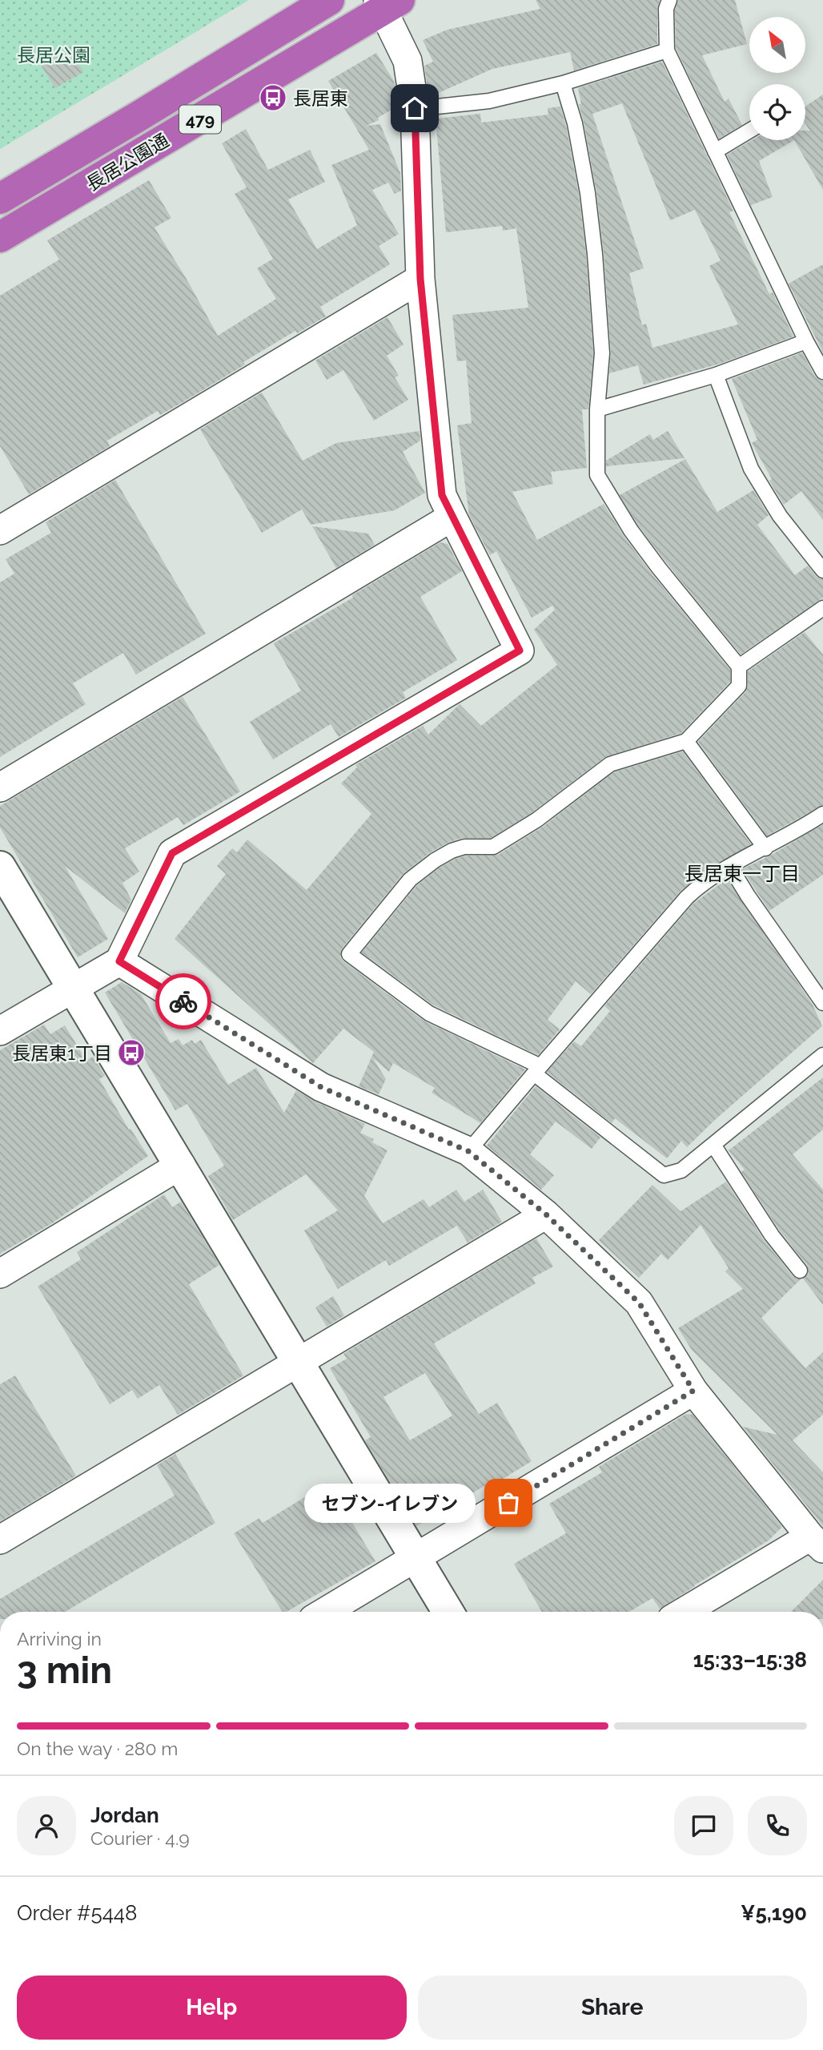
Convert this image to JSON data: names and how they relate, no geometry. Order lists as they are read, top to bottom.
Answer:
{
  "streets": {
    "highway": ["479", "長居公園通"]
  },
  "districts": ["長居東一丁目"],
  "parks": ["長居公園"],
  "places": {
    "bus stop": ["長居東", "長居東1丁目"],
    "other": ["セブン-イレブン"]
  },
  "north": "top left",
  "page": {
    "bubble": "セブン-イレブン",
    "heading": ["3 min", "Arriving in", "15:33–15:38"],
    "panel": [
      "Jordan",
      "Courier · 4.9",
      "Order #5448",
      "¥5,190"
    ],
    "bar": "On the way · 280 m",
    "buttons": ["Help", "Share"]
  }
}
